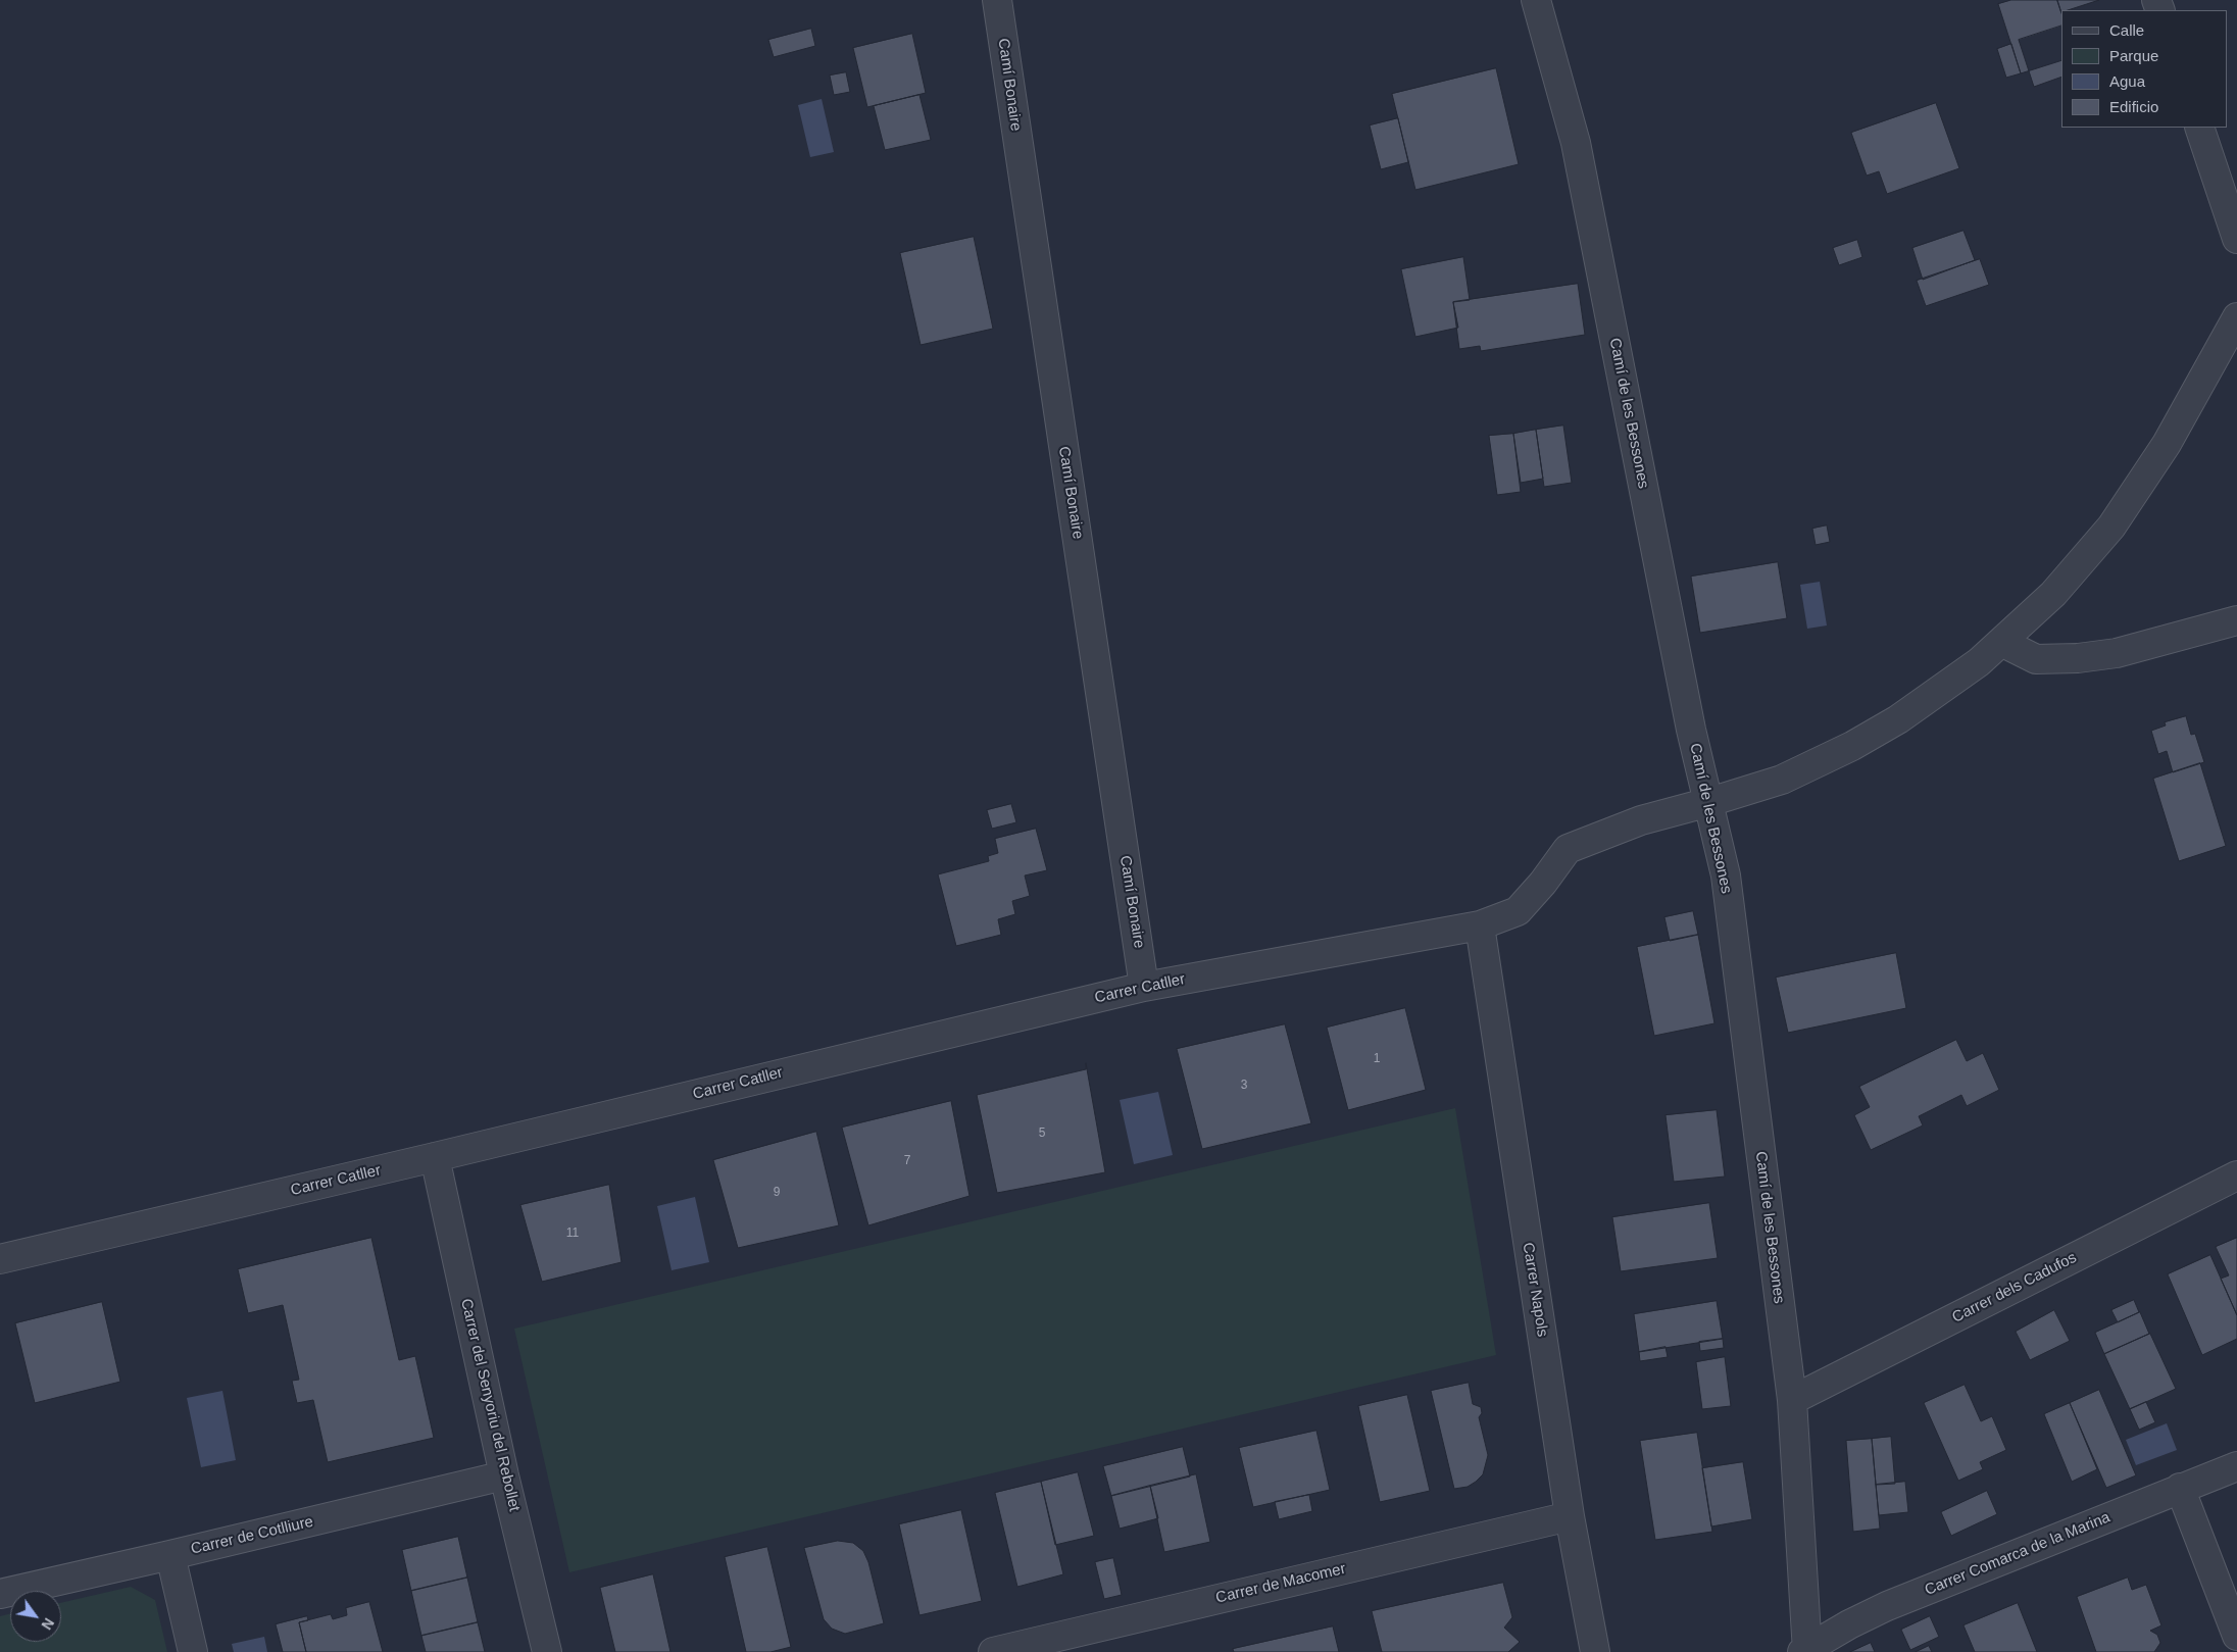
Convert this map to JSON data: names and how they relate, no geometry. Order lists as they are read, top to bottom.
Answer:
{
  "streets": {
    "street": [
      "Camí Bonaire",
      "Camí de les Bessones",
      "Carrer Catller",
      "Carrer dels Cadufos",
      "Carrer Napols",
      "Carrer del Senyoriu del Rebollet",
      "Carrer de Cotlliure",
      "Carrer Comarca de la Marina",
      "Carrer de Macomer"
    ]
  },
  "crossings": [
    ["Camí Bonaire", "Carrer Catller"],
    ["Camí de les Bessones", "Carrer Catller"],
    ["Camí de les Bessones", "Carrer dels Cadufos"],
    ["Camí de les Bessones", "Carrer Comarca de la Marina"],
    ["Carrer Catller", "Carrer Napols"],
    ["Carrer Catller", "Carrer del Senyoriu del Rebollet"],
    ["Carrer Napols", "Carrer de Macomer"],
    ["Carrer del Senyoriu del Rebollet", "Carrer de Cotlliure"]
  ],
  "house_numbers": [
    "1",
    "3",
    "5",
    "7",
    "9",
    "11"
  ],
  "legend": [
    "Calle",
    "Parque",
    "Agua",
    "Edificio"
  ],
  "north": "bottom right"
}
